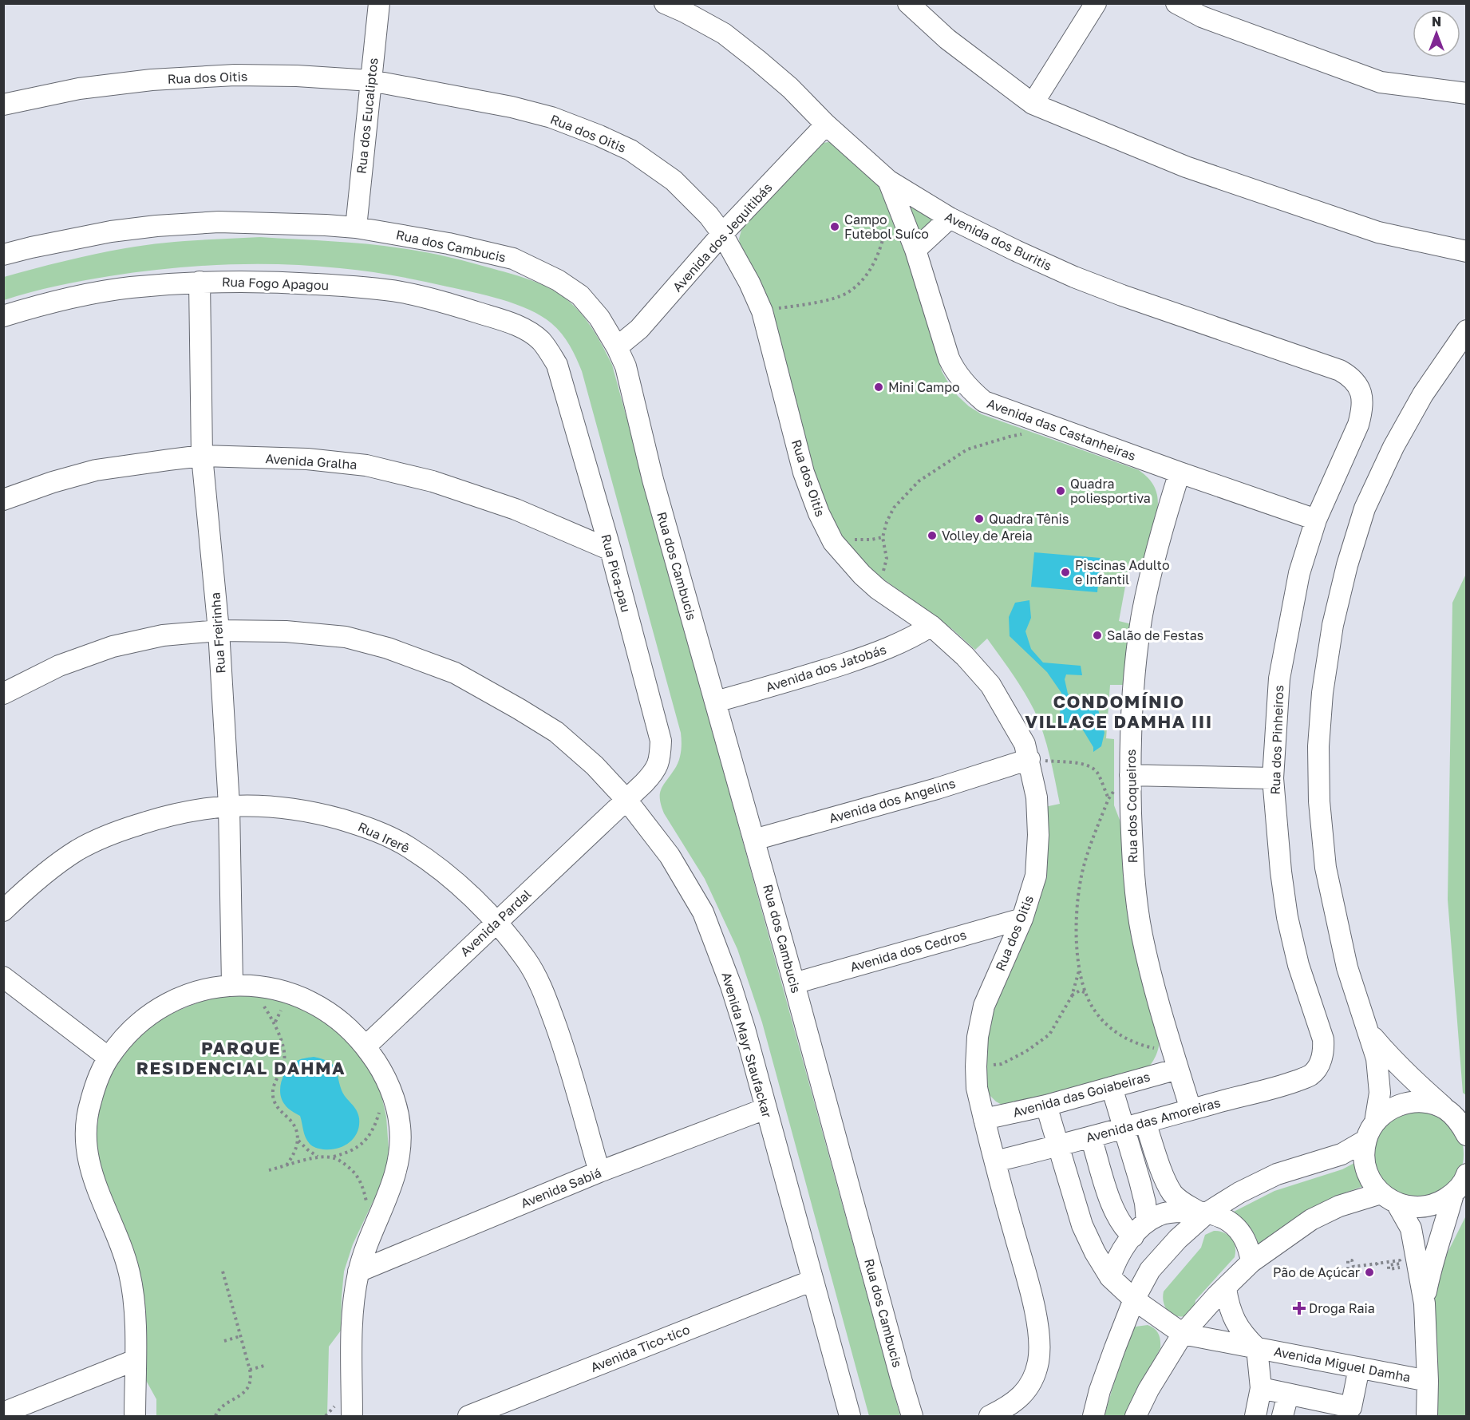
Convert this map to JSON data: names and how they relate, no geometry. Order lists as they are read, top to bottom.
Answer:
{
  "streets": {
    "street": [
      "Rua dos Oitis",
      "Rua dos Eucaliptos",
      "Avenida dos Jequitibás",
      "Avenida dos Buritis",
      "Rua dos Cambucis",
      "Rua Fogo Apagou",
      "Avenida das Castanheiras",
      "Avenida Gralha",
      "Rua Pica-pau",
      "Rua Freirinha",
      "Avenida dos Jatobás",
      "Rua dos Pinheiros",
      "Avenida dos Angelins",
      "Rua dos Coqueiros",
      "Rua Irerê",
      "Avenida Pardal",
      "Avenida dos Cedros",
      "Avenida Mayr Staufackar",
      "Avenida das Goiabeiras",
      "Avenida das Amoreiras",
      "Avenida Sabiá",
      "Avenida Tico-tico",
      "Avenida Miguel Damha"
    ]
  },
  "crossings": [
    ["Rua dos Oitis", "Rua dos Eucaliptos"],
    ["Rua dos Oitis", "Avenida dos Jequitibás"],
    ["Rua dos Oitis", "Avenida dos Jatobás"],
    ["Rua dos Oitis", "Avenida dos Angelins"],
    ["Rua dos Oitis", "Avenida dos Cedros"],
    ["Rua dos Oitis", "Avenida das Goiabeiras"],
    ["Rua dos Oitis", "Avenida das Amoreiras"],
    ["Rua dos Eucaliptos", "Rua dos Cambucis"],
    ["Avenida dos Jequitibás", "Avenida dos Buritis"],
    ["Avenida dos Jequitibás", "Rua dos Cambucis"],
    ["Avenida dos Buritis", "Avenida das Castanheiras"],
    ["Avenida dos Buritis", "Rua dos Pinheiros"],
    ["Rua dos Cambucis", "Avenida dos Jatobás"],
    ["Rua dos Cambucis", "Avenida dos Angelins"],
    ["Rua dos Cambucis", "Avenida dos Cedros"],
    ["Rua Fogo Apagou", "Rua Pica-pau"],
    ["Rua Fogo Apagou", "Rua Freirinha"],
    ["Avenida das Castanheiras", "Rua dos Pinheiros"],
    ["Avenida das Castanheiras", "Rua dos Coqueiros"],
    ["Avenida Gralha", "Rua Pica-pau"],
    ["Avenida Gralha", "Rua Freirinha"],
    ["Rua Pica-pau", "Avenida Pardal"],
    ["Rua Pica-pau", "Avenida Mayr Staufackar"],
    ["Rua Freirinha", "Rua Irerê"],
    ["Rua Freirinha", "Avenida Mayr Staufackar"],
    ["Rua dos Pinheiros", "Avenida das Amoreiras"],
    ["Rua dos Coqueiros", "Avenida das Goiabeiras"],
    ["Rua dos Coqueiros", "Avenida das Amoreiras"],
    ["Rua Irerê", "Avenida Pardal"],
    ["Rua Irerê", "Avenida Sabiá"],
    ["Avenida Pardal", "Avenida Mayr Staufackar"],
    ["Avenida Mayr Staufackar", "Avenida Sabiá"],
    ["Avenida Mayr Staufackar", "Avenida Tico-tico"]
  ],
  "districts": ["CONDOMÍNIO VILLAGE DAMHA III", "PARQUE RESIDENCIAL DAHMA"],
  "places": {
    "other": [
      "Campo Futebol Suíco",
      "Mini Campo",
      "Quadra poliesportiva",
      "Quadra Tênis",
      "Volley de Areia",
      "Piscinas Adulto e Infantil",
      "Salão de Festas",
      "Pão de Açúcar"
    ],
    "health": ["Droga Raia"]
  },
  "north": "top"
}
